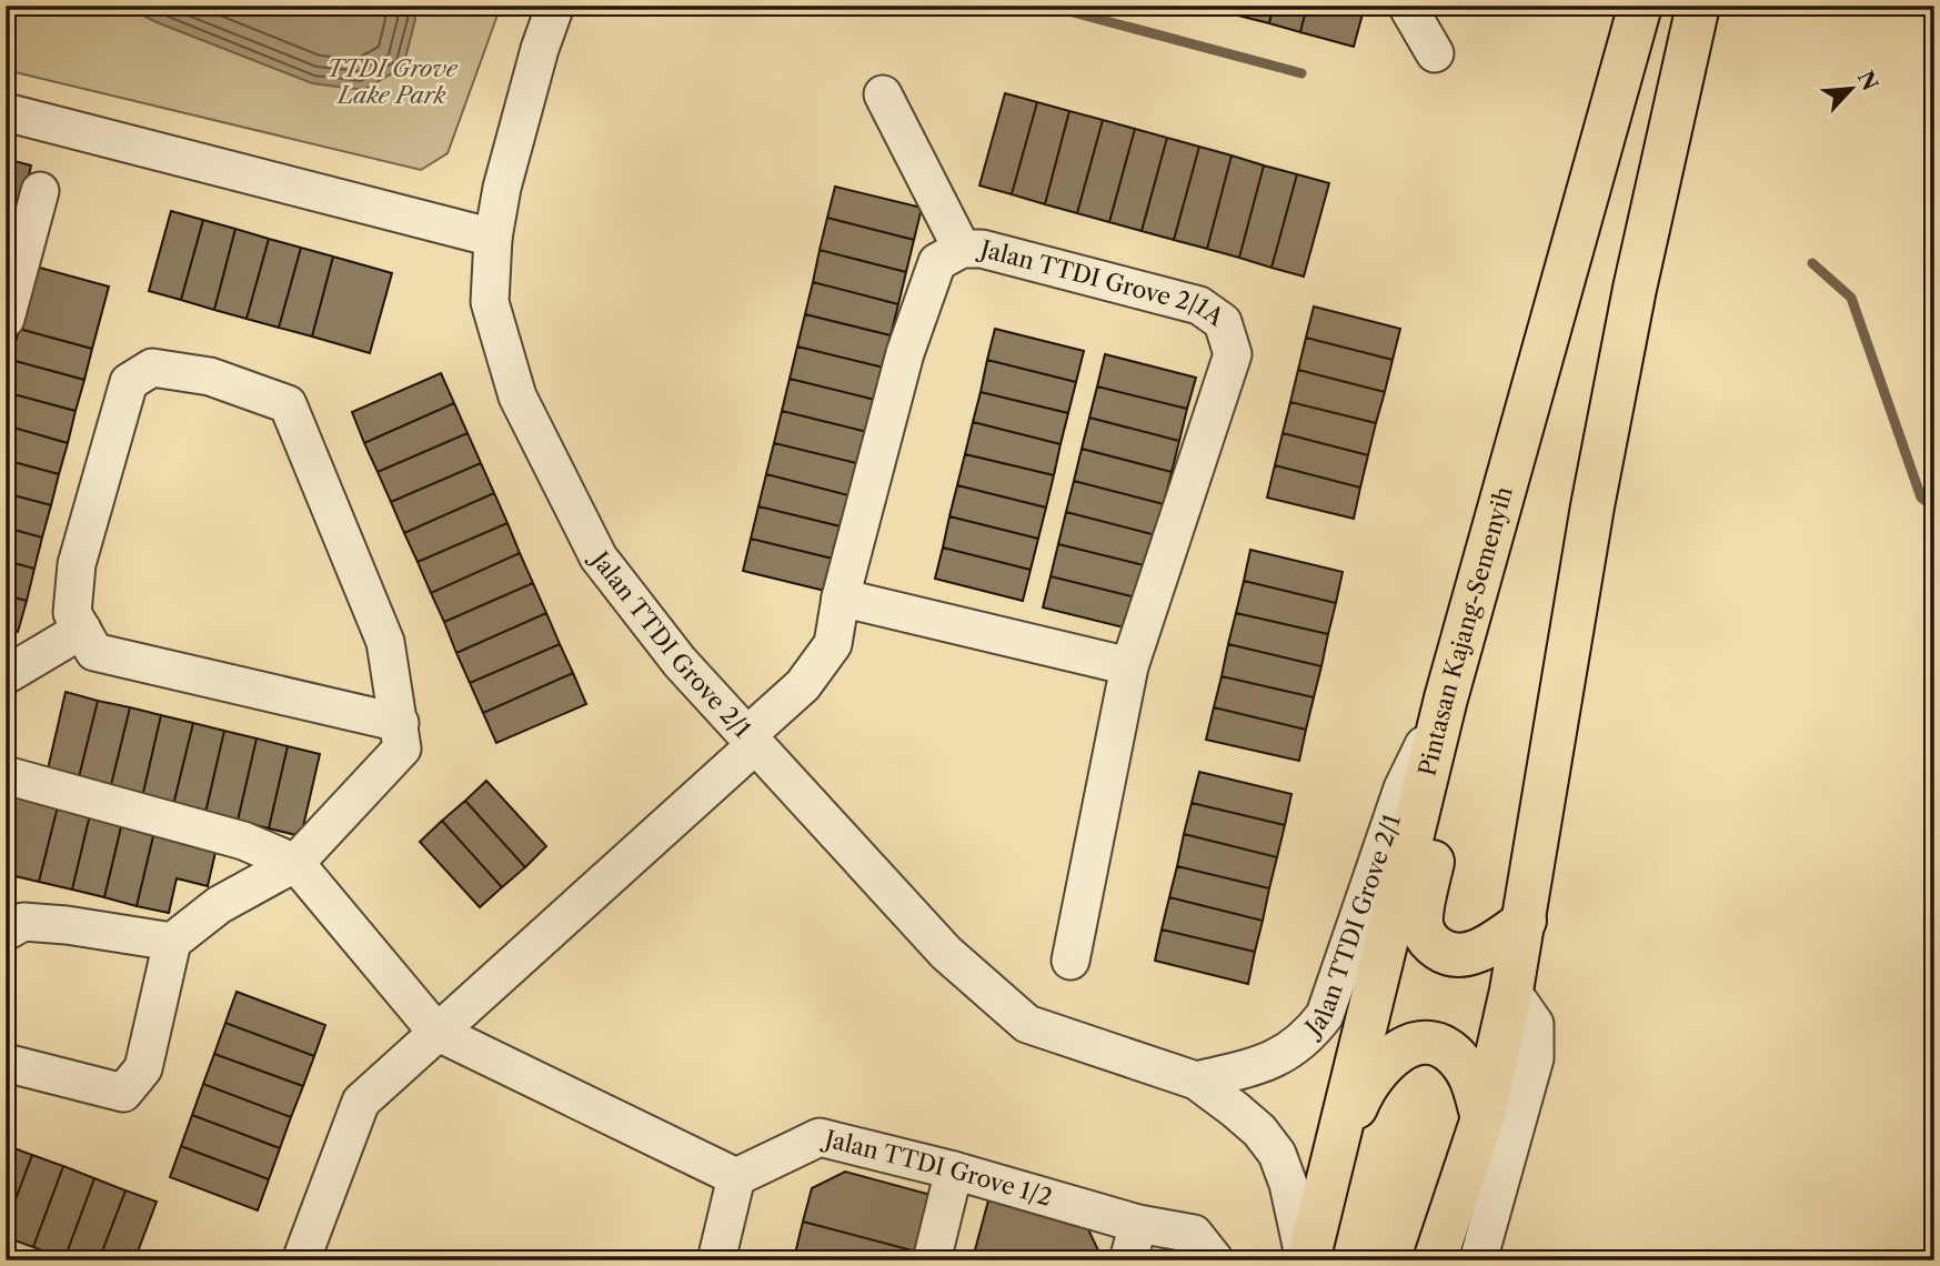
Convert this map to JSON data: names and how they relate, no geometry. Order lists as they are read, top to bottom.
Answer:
{
  "streets": {
    "highway": ["Pintasan Kajang-Semenyih"],
    "street": ["Jalan TTDI Grove 2/1A", "Jalan TTDI Grove 2/1", "Jalan TTDI Grove 1/2"]
  },
  "crossings": [
    ["Jalan TTDI Grove 2/1A", "Jalan TTDI Grove 2/1"],
    ["Pintasan Kajang-Semenyih", "Jalan TTDI Grove 2/1"]
  ],
  "parks": ["TTDI Grove Lake Park"],
  "north": "top right"
}
